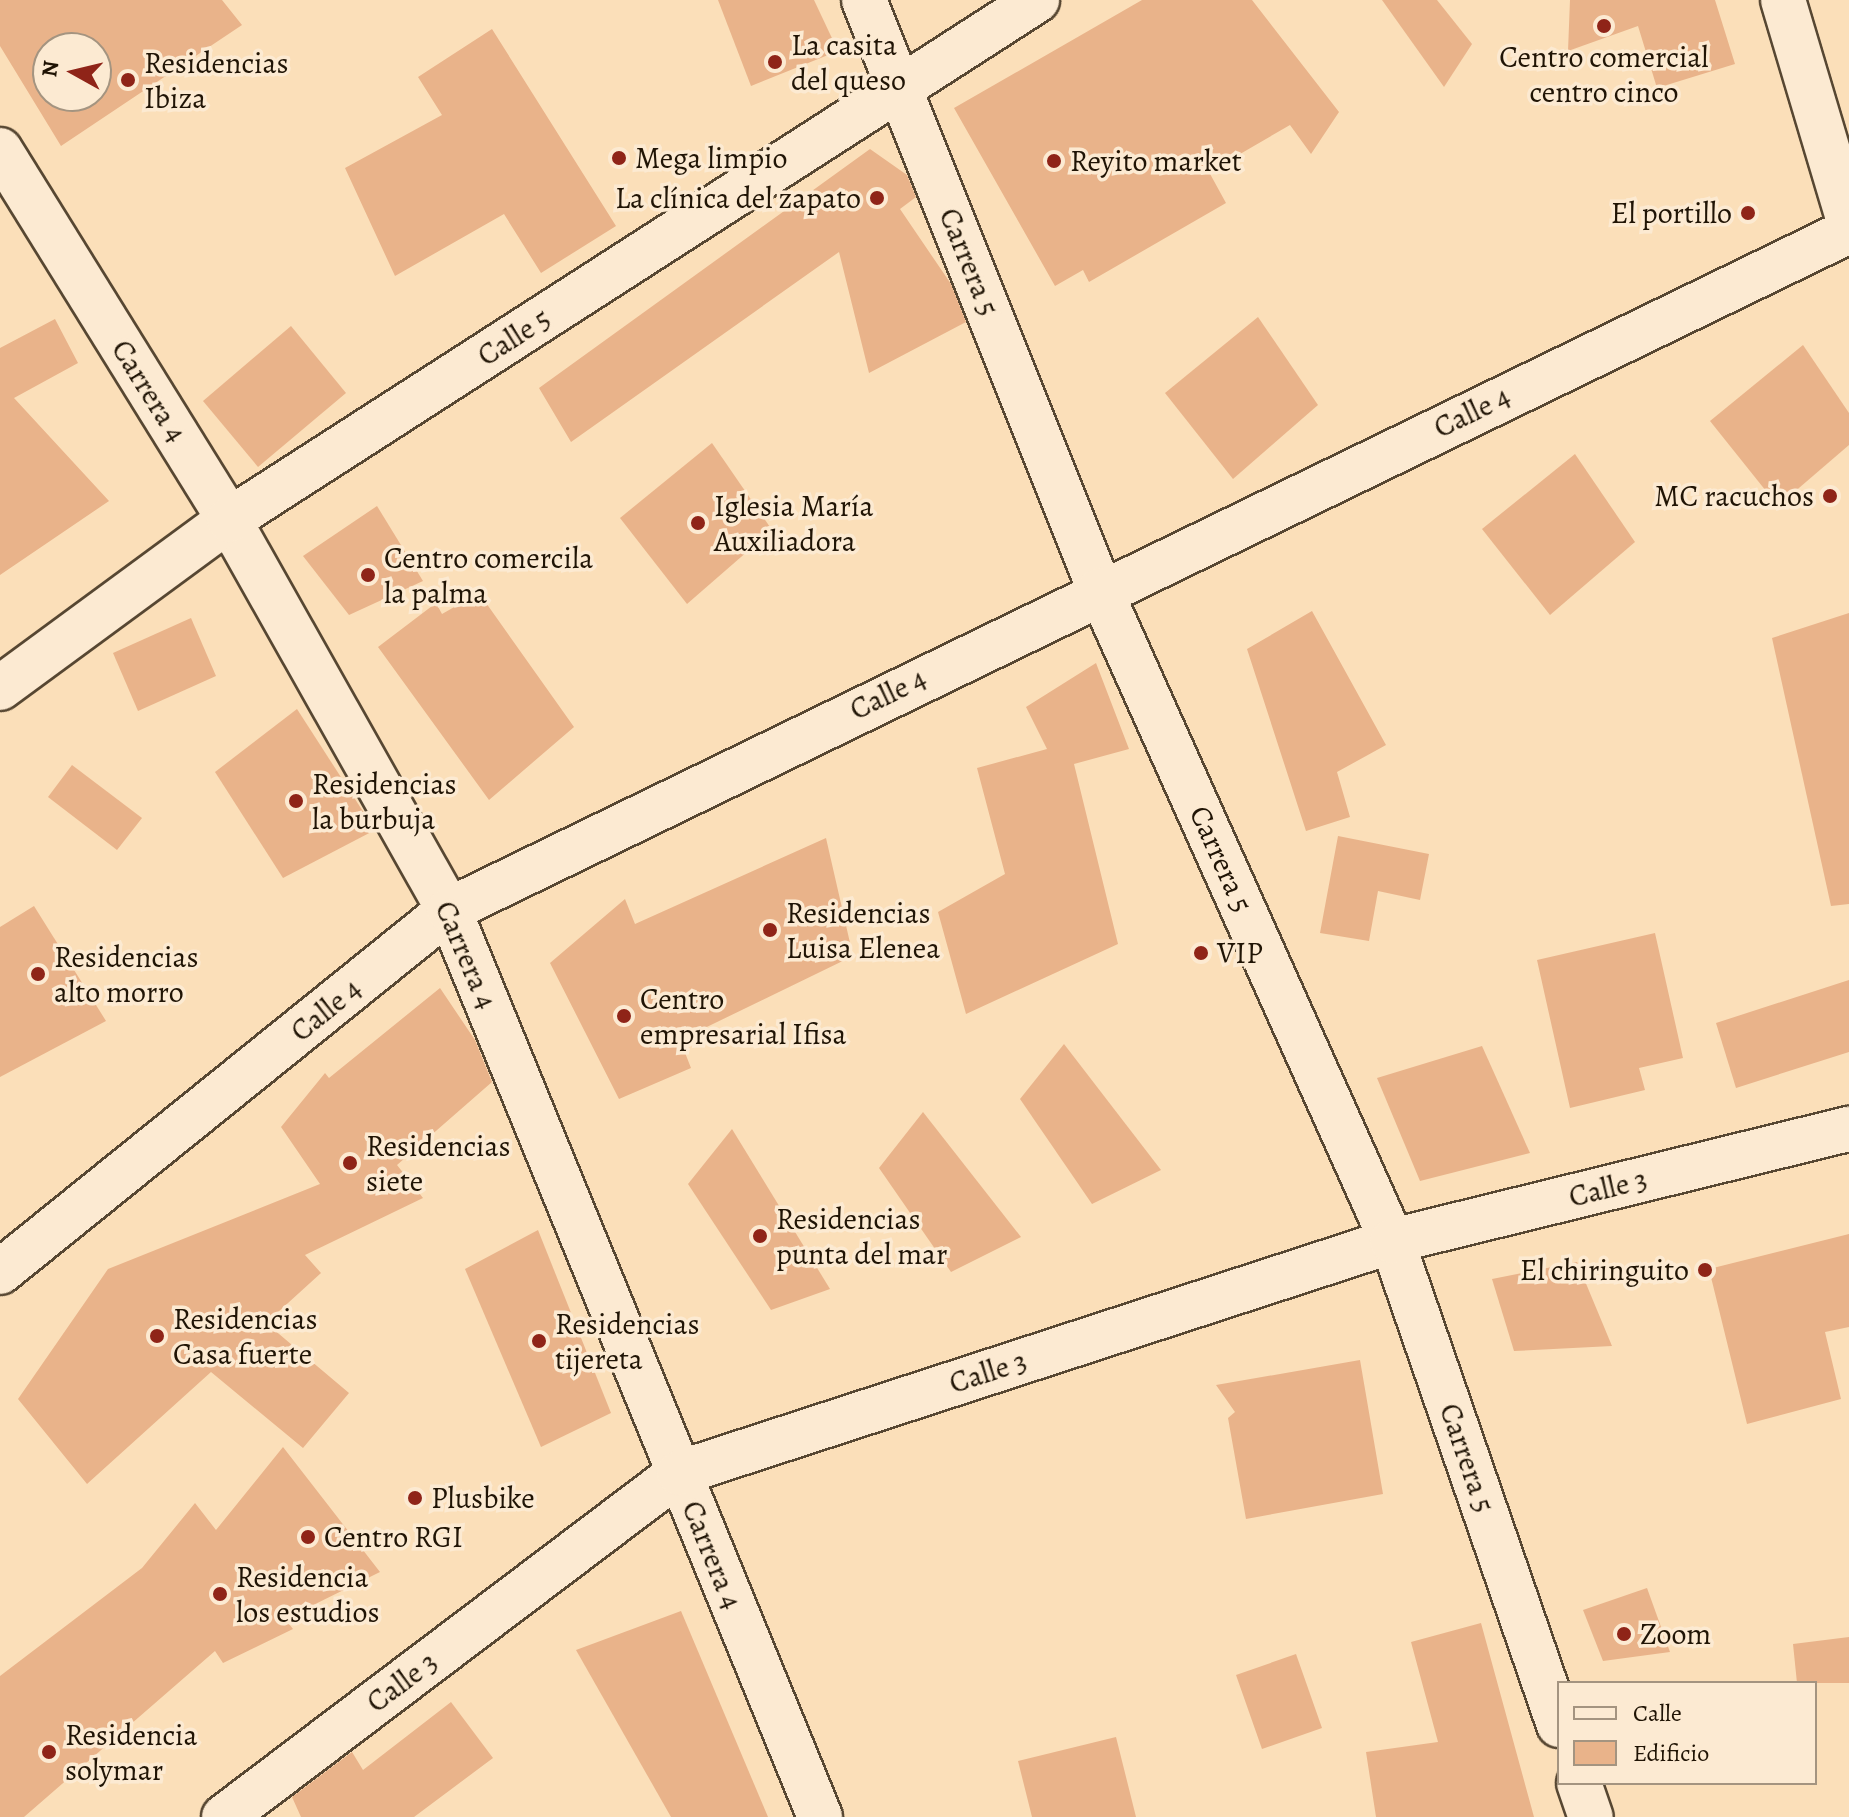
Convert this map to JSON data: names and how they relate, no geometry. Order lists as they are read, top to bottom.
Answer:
{
  "streets": {
    "street": [
      "Carrera 5",
      "Calle 5",
      "Carrera 4",
      "Calle 4",
      "Calle 3"
    ]
  },
  "crossings": [
    ["Carrera 5", "Calle 5"],
    ["Carrera 5", "Calle 4"],
    ["Carrera 5", "Calle 3"],
    ["Calle 5", "Carrera 4"],
    ["Carrera 4", "Calle 4"],
    ["Carrera 4", "Calle 3"]
  ],
  "places": [
    "Centro comercial centro cinco",
    "La casita del queso",
    "Residencias Ibiza",
    "Mega limpio",
    "Reyito market",
    "La clínica del zapato",
    "El portillo",
    "MC racuchos",
    "Iglesia María Auxiliadora",
    "Centro comercila la palma",
    "Residencias la burbuja",
    "Residencias Luisa Elenea",
    "VIP",
    "Residencias alto morro",
    "Centro empresarial Ifisa",
    "Residencias siete",
    "Residencias punta del mar",
    "El chiringuito",
    "Residencias Casa fuerte",
    "Residencias tijereta",
    "Plusbike",
    "Centro RGI",
    "Residencia los estudios",
    "Zoom",
    "Residencia solymar"
  ],
  "legend": ["Calle", "Edificio"],
  "north": "left"
}
